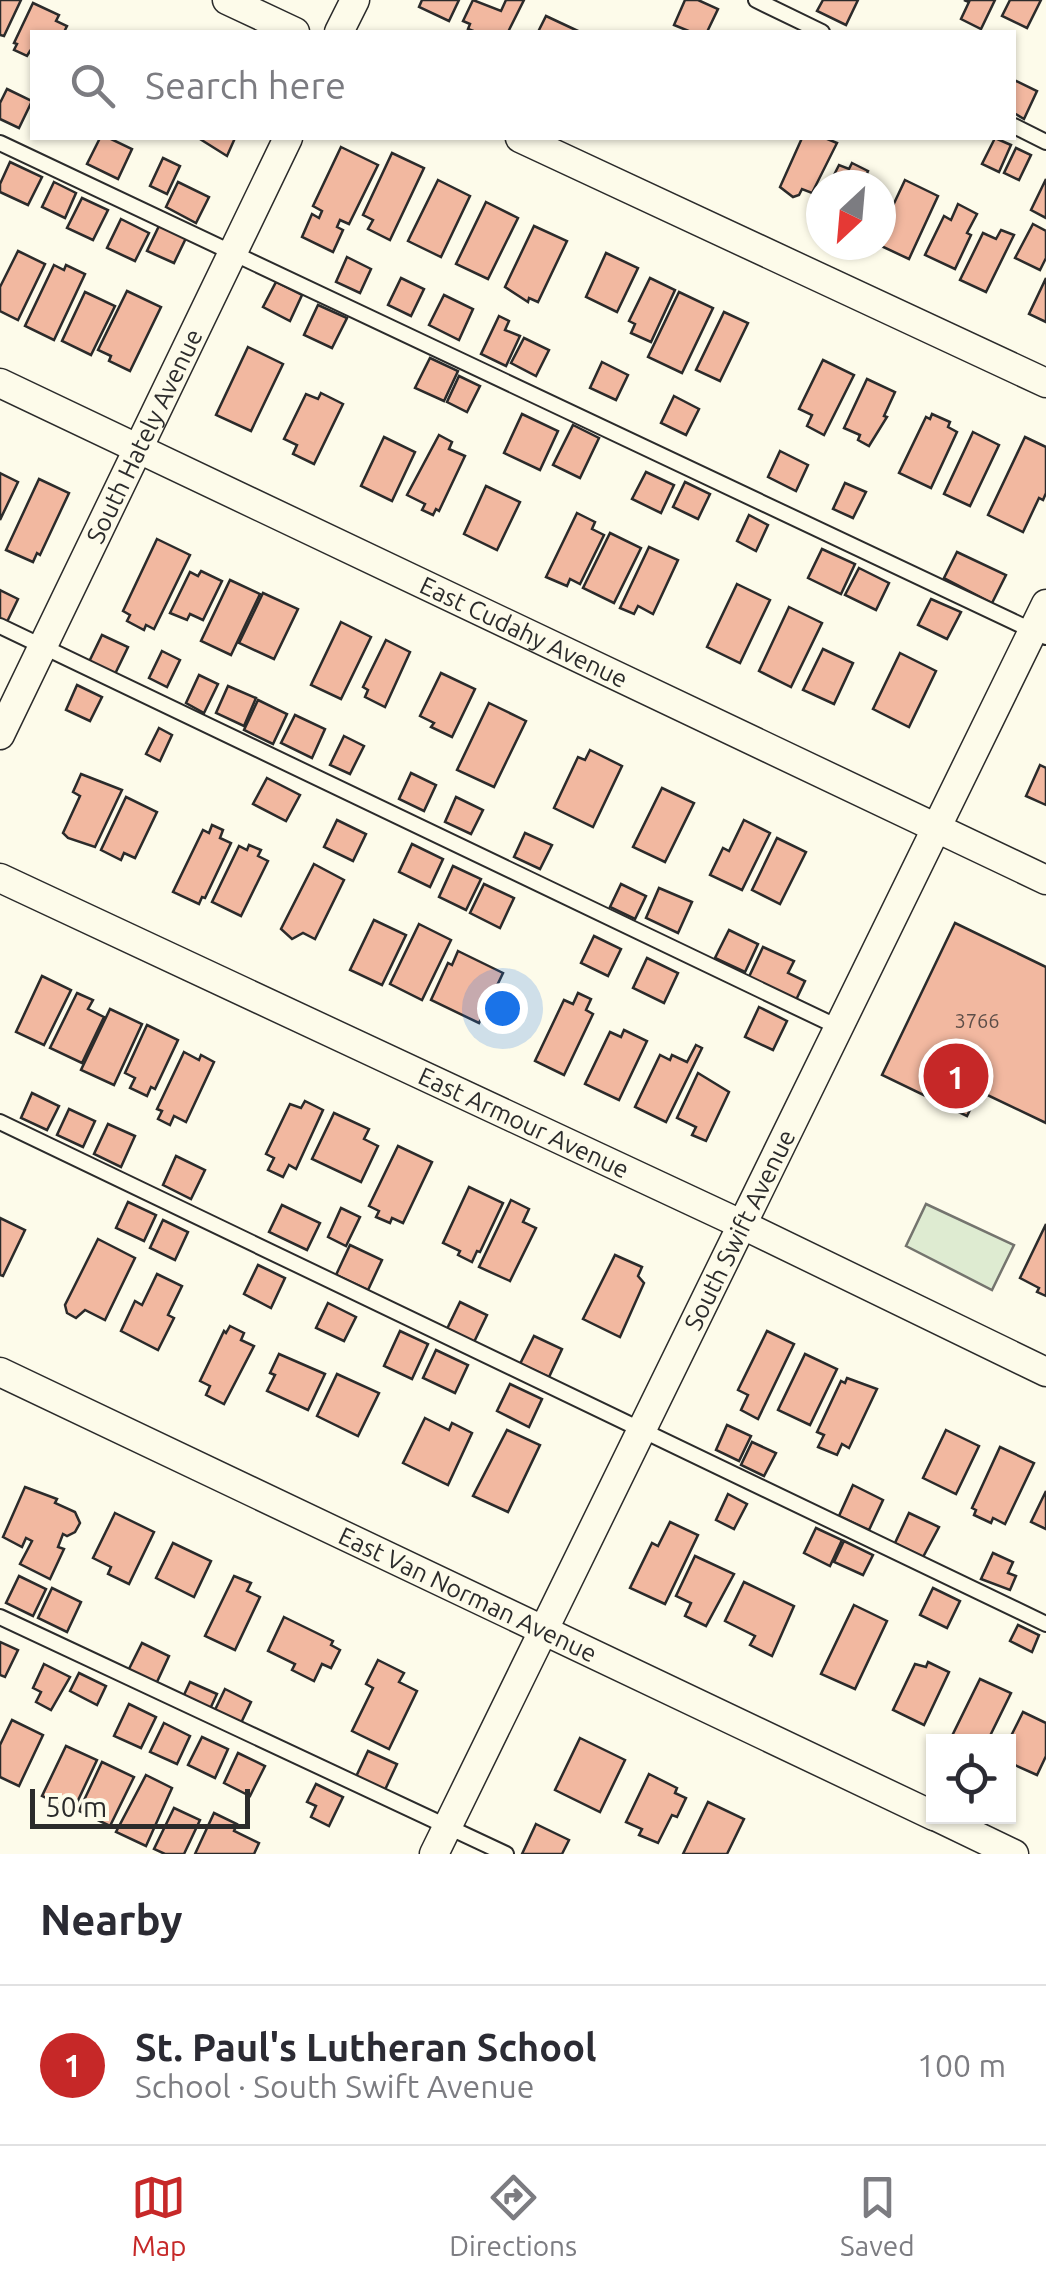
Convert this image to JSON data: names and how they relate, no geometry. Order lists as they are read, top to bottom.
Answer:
{
  "streets": {
    "street": [
      "South Hately Avenue",
      "East Cudahy Avenue",
      "East Armour Avenue",
      "South Swift Avenue",
      "East Van Norman Avenue"
    ]
  },
  "crossings": [
    ["South Hately Avenue", "East Cudahy Avenue"],
    ["East Cudahy Avenue", "South Swift Avenue"],
    ["East Armour Avenue", "South Swift Avenue"],
    ["South Swift Avenue", "East Van Norman Avenue"]
  ],
  "house_numbers": ["3766"],
  "scale_bar": "50 m",
  "north": "bottom left",
  "page": {
    "search": "Search here",
    "pins": "1",
    "scale": "50 m",
    "heading": "Nearby",
    "list": [
      {
        "mark": "1",
        "name": "St. Paul's Lutheran School",
        "note": "School · South Swift Avenue",
        "value": "100 m"
      }
    ],
    "nav": ["Map", "Directions", "Saved"]
  }
}
